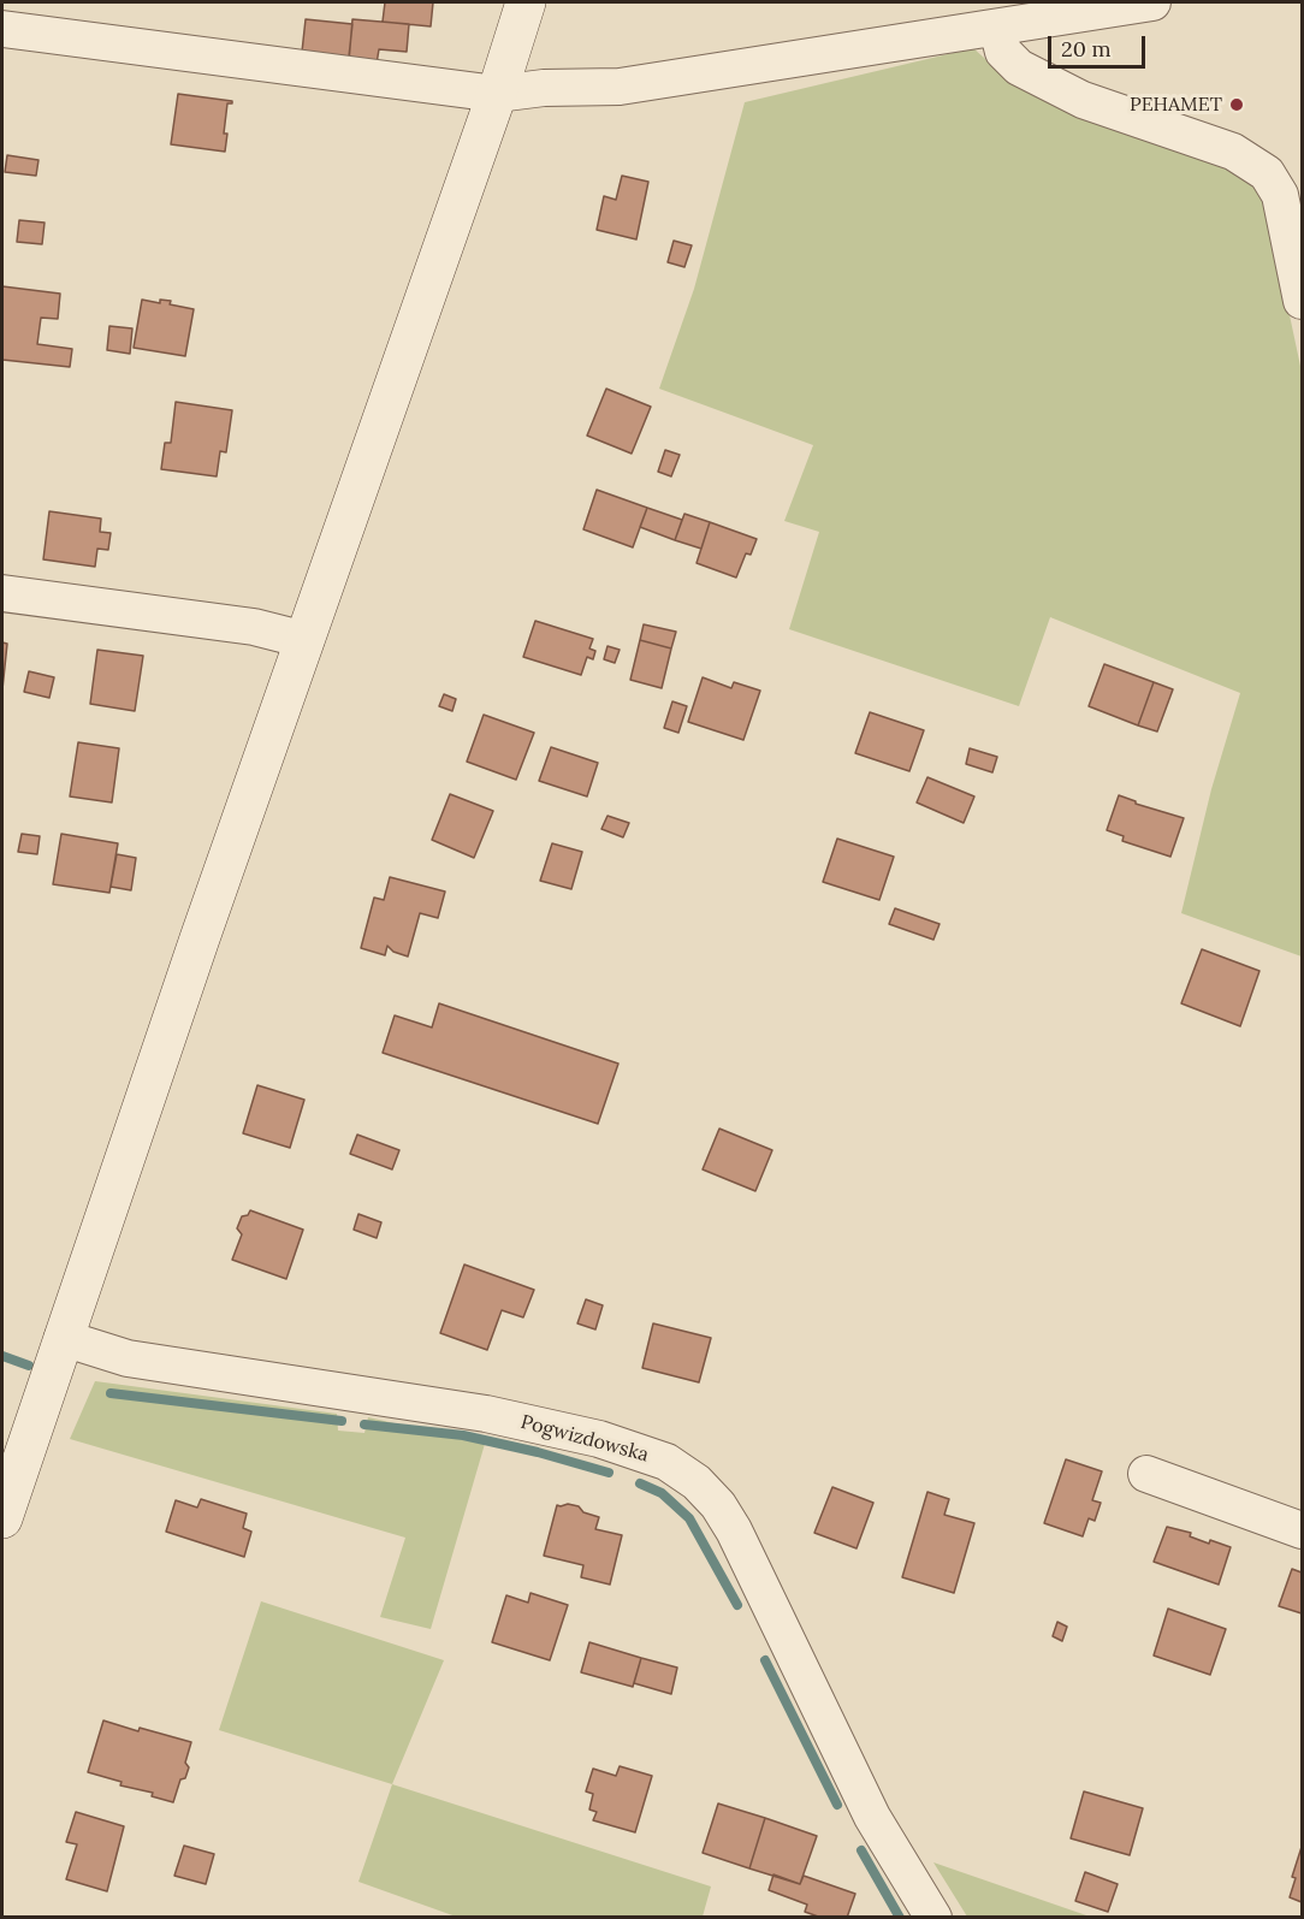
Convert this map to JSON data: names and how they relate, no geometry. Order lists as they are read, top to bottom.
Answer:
{
  "streets": {
    "street": ["Pogwizdowska"]
  },
  "places": ["PEHAMET"],
  "scale_bar": "20 m"
}
